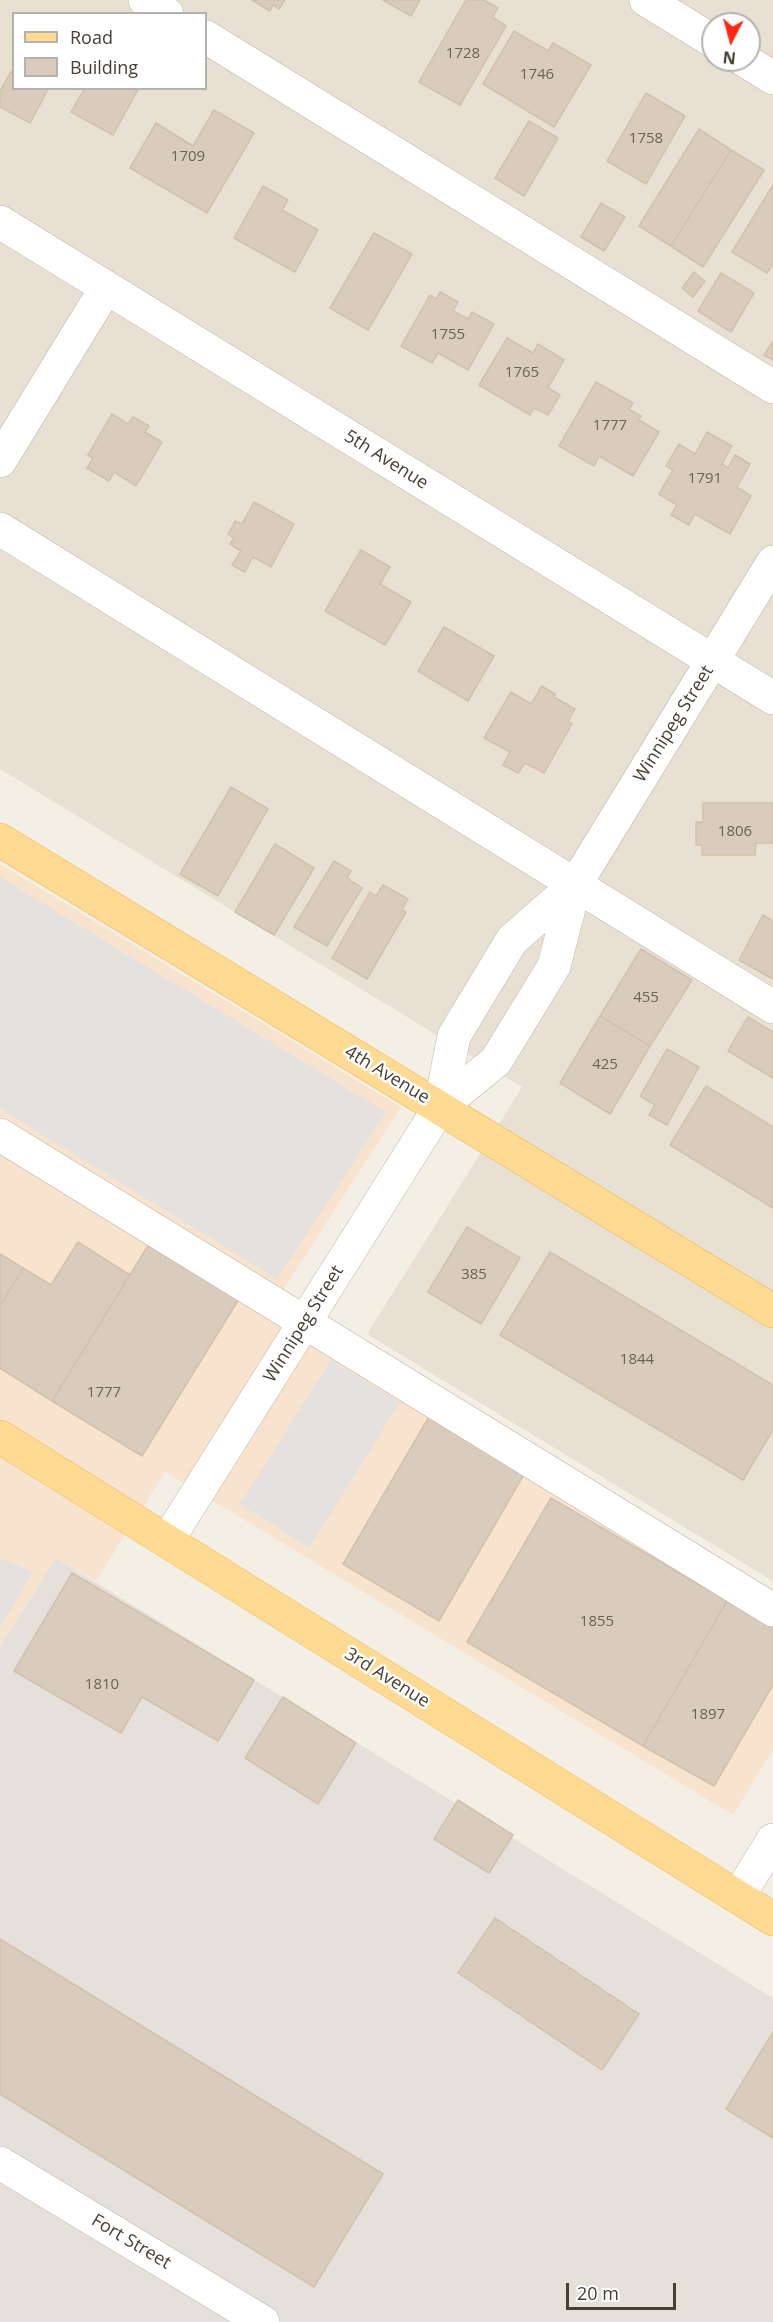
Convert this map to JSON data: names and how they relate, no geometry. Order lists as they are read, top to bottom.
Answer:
{
  "streets": {
    "main road": ["4th Avenue", "3rd Avenue"],
    "street": ["5th Avenue", "Winnipeg Street", "Fort Street"]
  },
  "crossings": [
    ["5th Avenue", "Winnipeg Street"],
    ["Winnipeg Street", "4th Avenue"],
    ["Winnipeg Street", "3rd Avenue"]
  ],
  "house_numbers": [
    "1728",
    "1746",
    "1758",
    "1709",
    "1755",
    "1765",
    "1777",
    "1791",
    "1806",
    "455",
    "425",
    "385",
    "1844",
    "1777",
    "1855",
    "1810",
    "1897"
  ],
  "legend": ["Road", "Building"],
  "scale_bar": "20 m",
  "north": "bottom"
}
